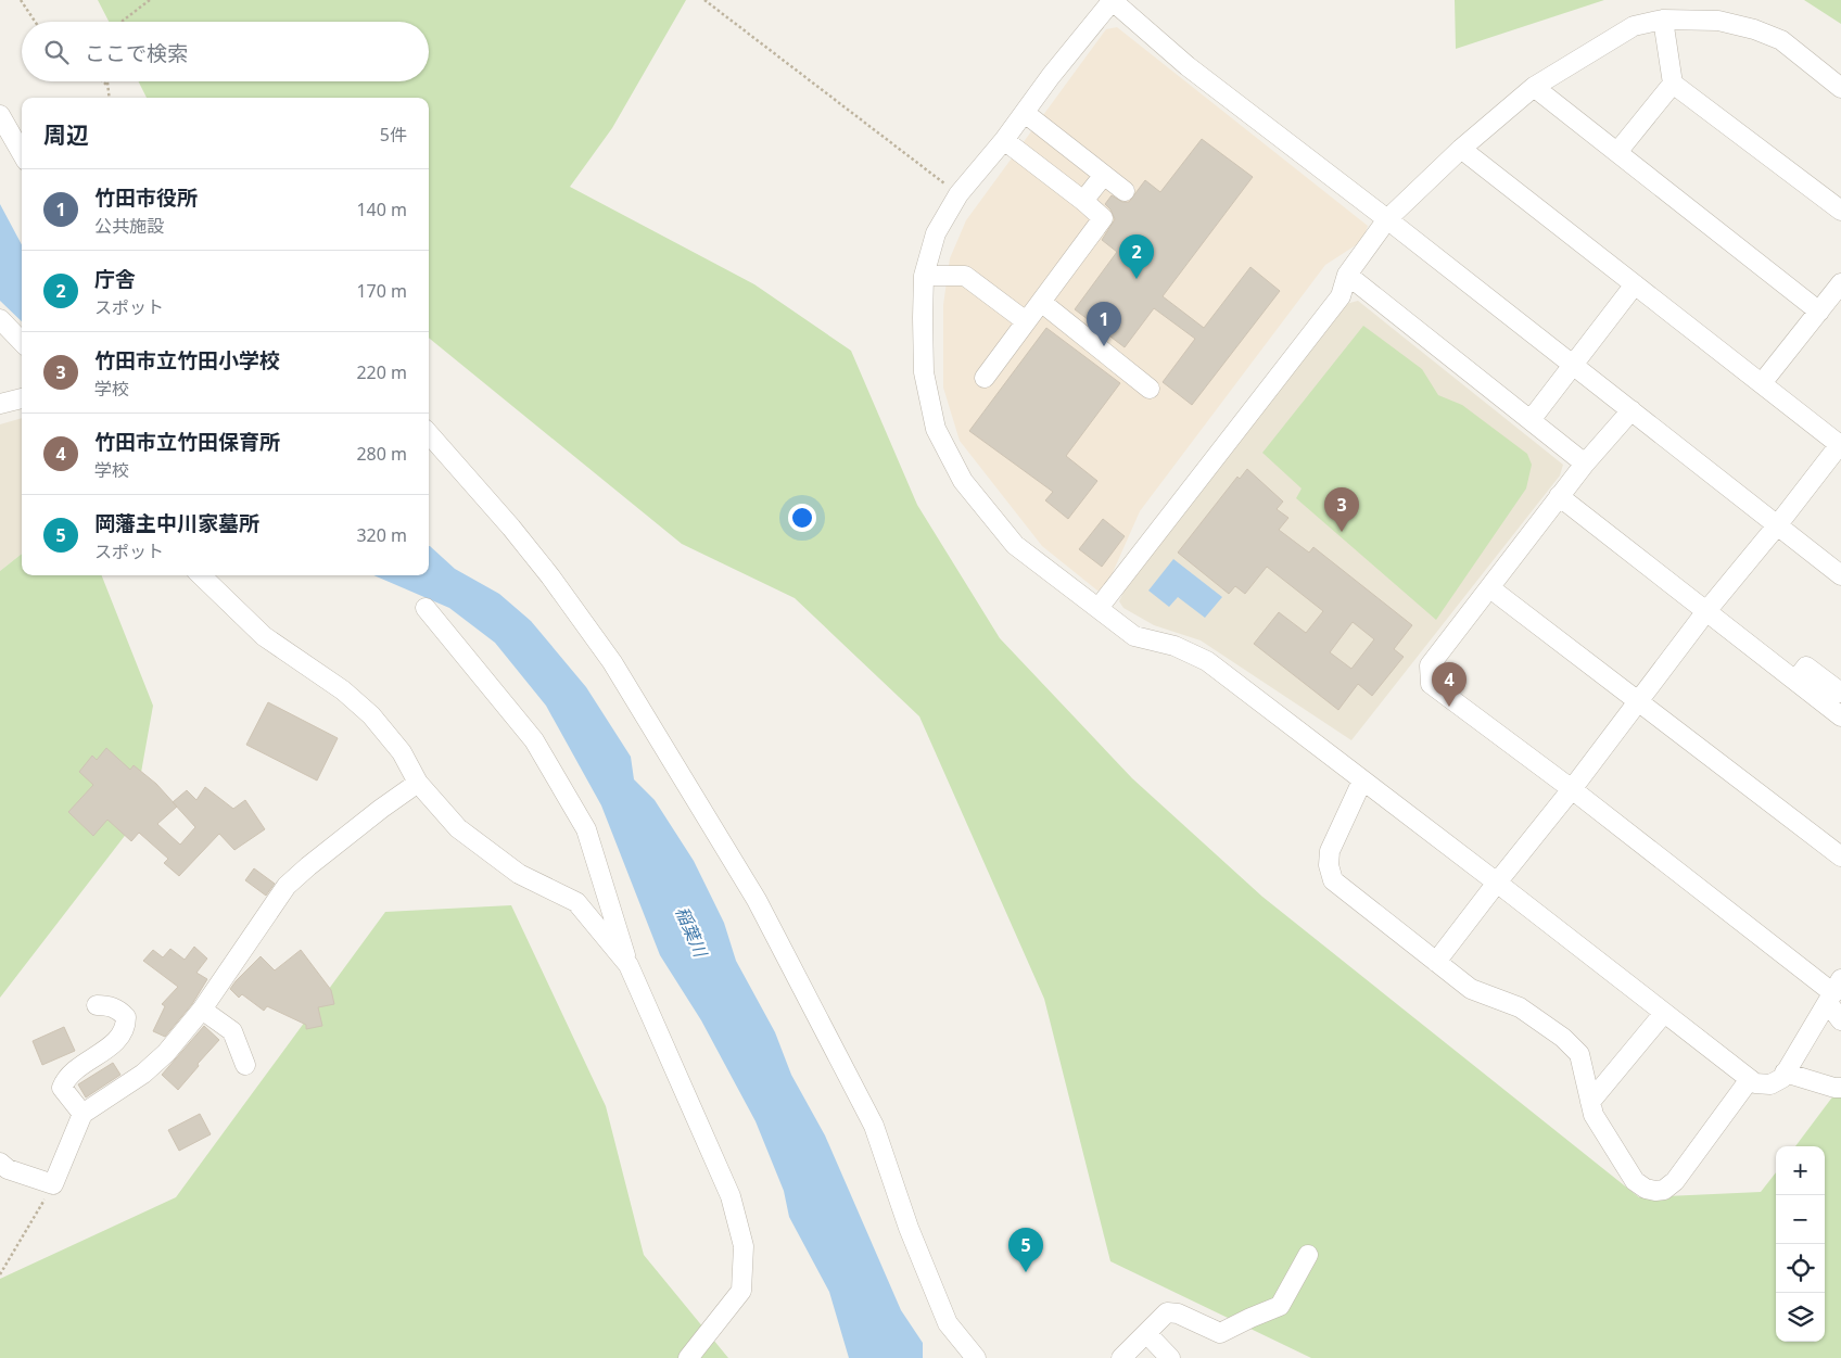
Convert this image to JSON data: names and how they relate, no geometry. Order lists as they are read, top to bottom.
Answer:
{
  "water": ["稲葉川"],
  "page": {
    "search": "ここで検索",
    "heading": ["周辺", "5件"],
    "list": [
      {
        "mark": "1",
        "name": "竹田市役所",
        "note": "公共施設",
        "value": "140 m"
      },
      {
        "mark": "2",
        "name": "庁舎",
        "note": "スポット",
        "value": "170 m"
      },
      {
        "mark": "3",
        "name": "竹田市立竹田小学校",
        "note": "学校",
        "value": "220 m"
      },
      {
        "mark": "4",
        "name": "竹田市立竹田保育所",
        "note": "学校",
        "value": "280 m"
      },
      {
        "mark": "5",
        "name": "岡藩主中川家墓所",
        "note": "スポット",
        "value": "320 m"
      }
    ],
    "pins": [
      "2",
      "1",
      "3",
      "4",
      "5"
    ],
    "map_buttons": ["+", "−"]
  }
}
